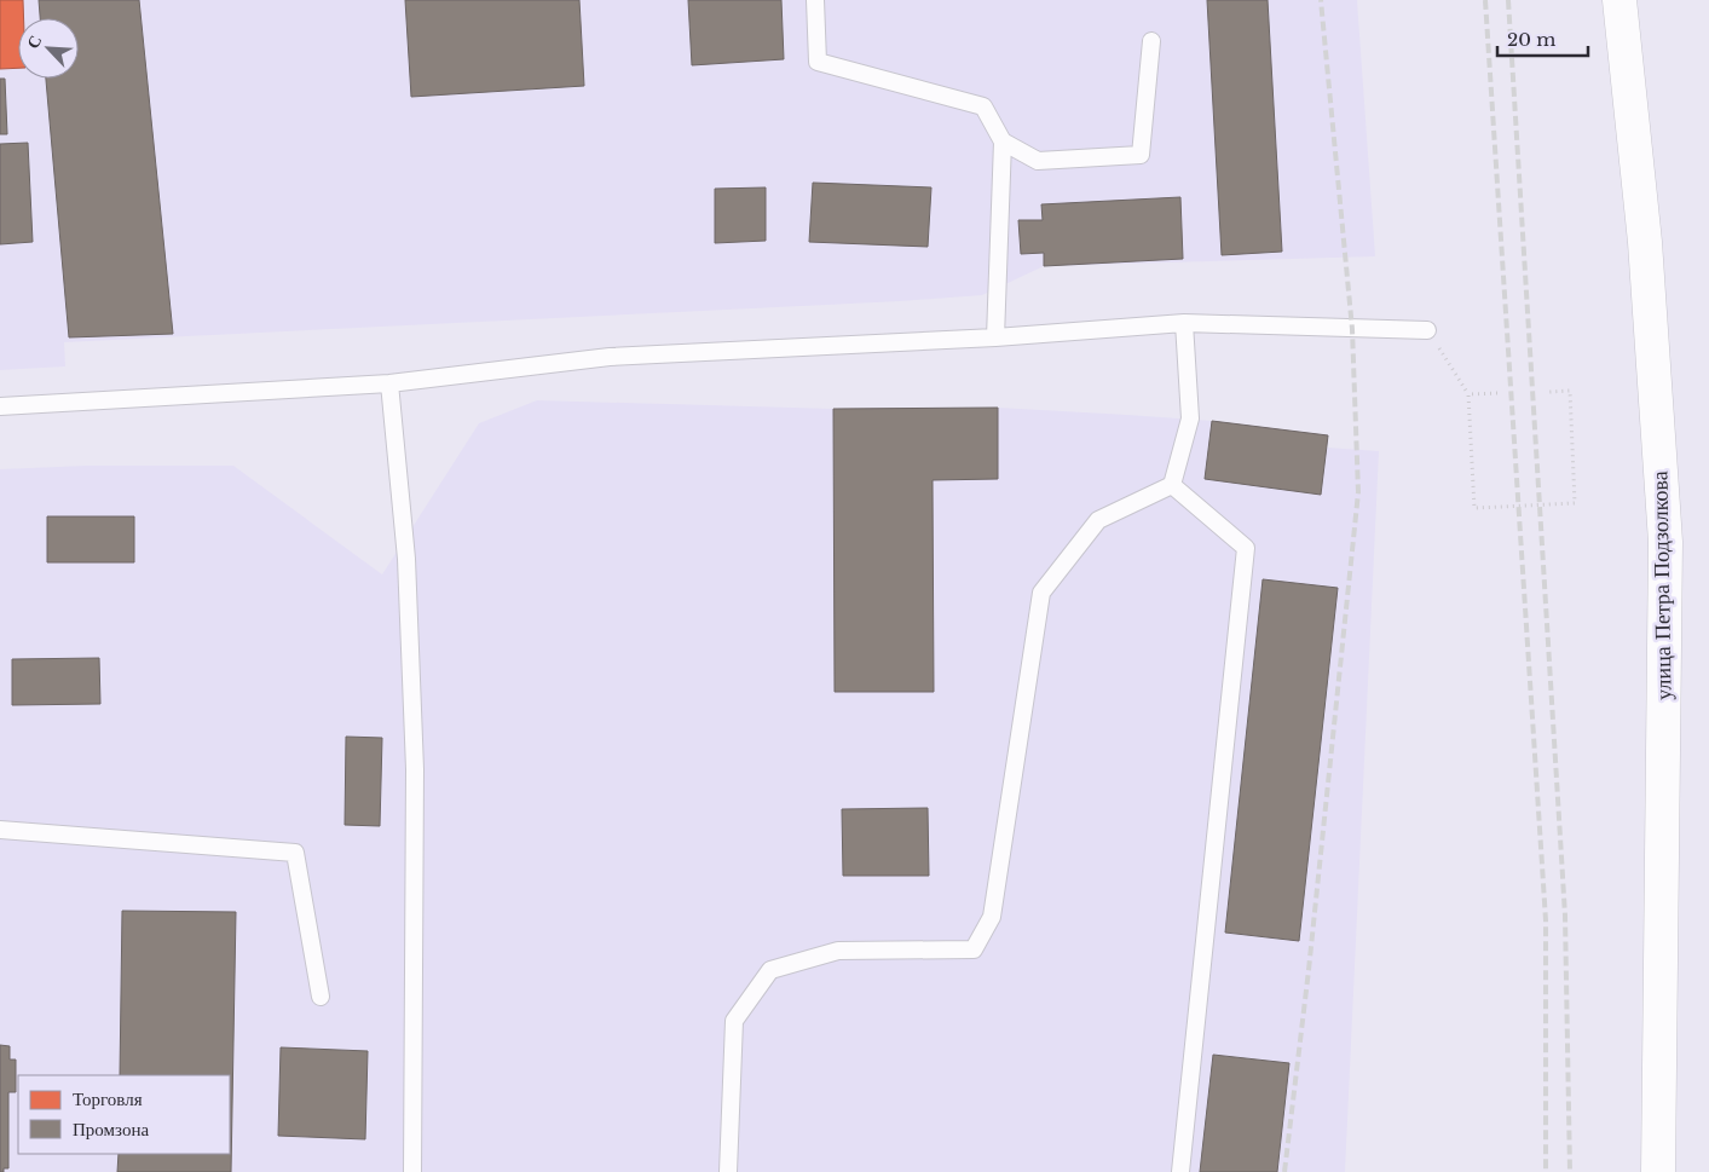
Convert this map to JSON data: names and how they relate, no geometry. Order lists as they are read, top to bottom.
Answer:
{
  "streets": {
    "street": ["улица Петра Подзолкова"]
  },
  "legend": ["Торговля", "Промзона"],
  "scale_bar": "20 m",
  "north": "top left"
}
